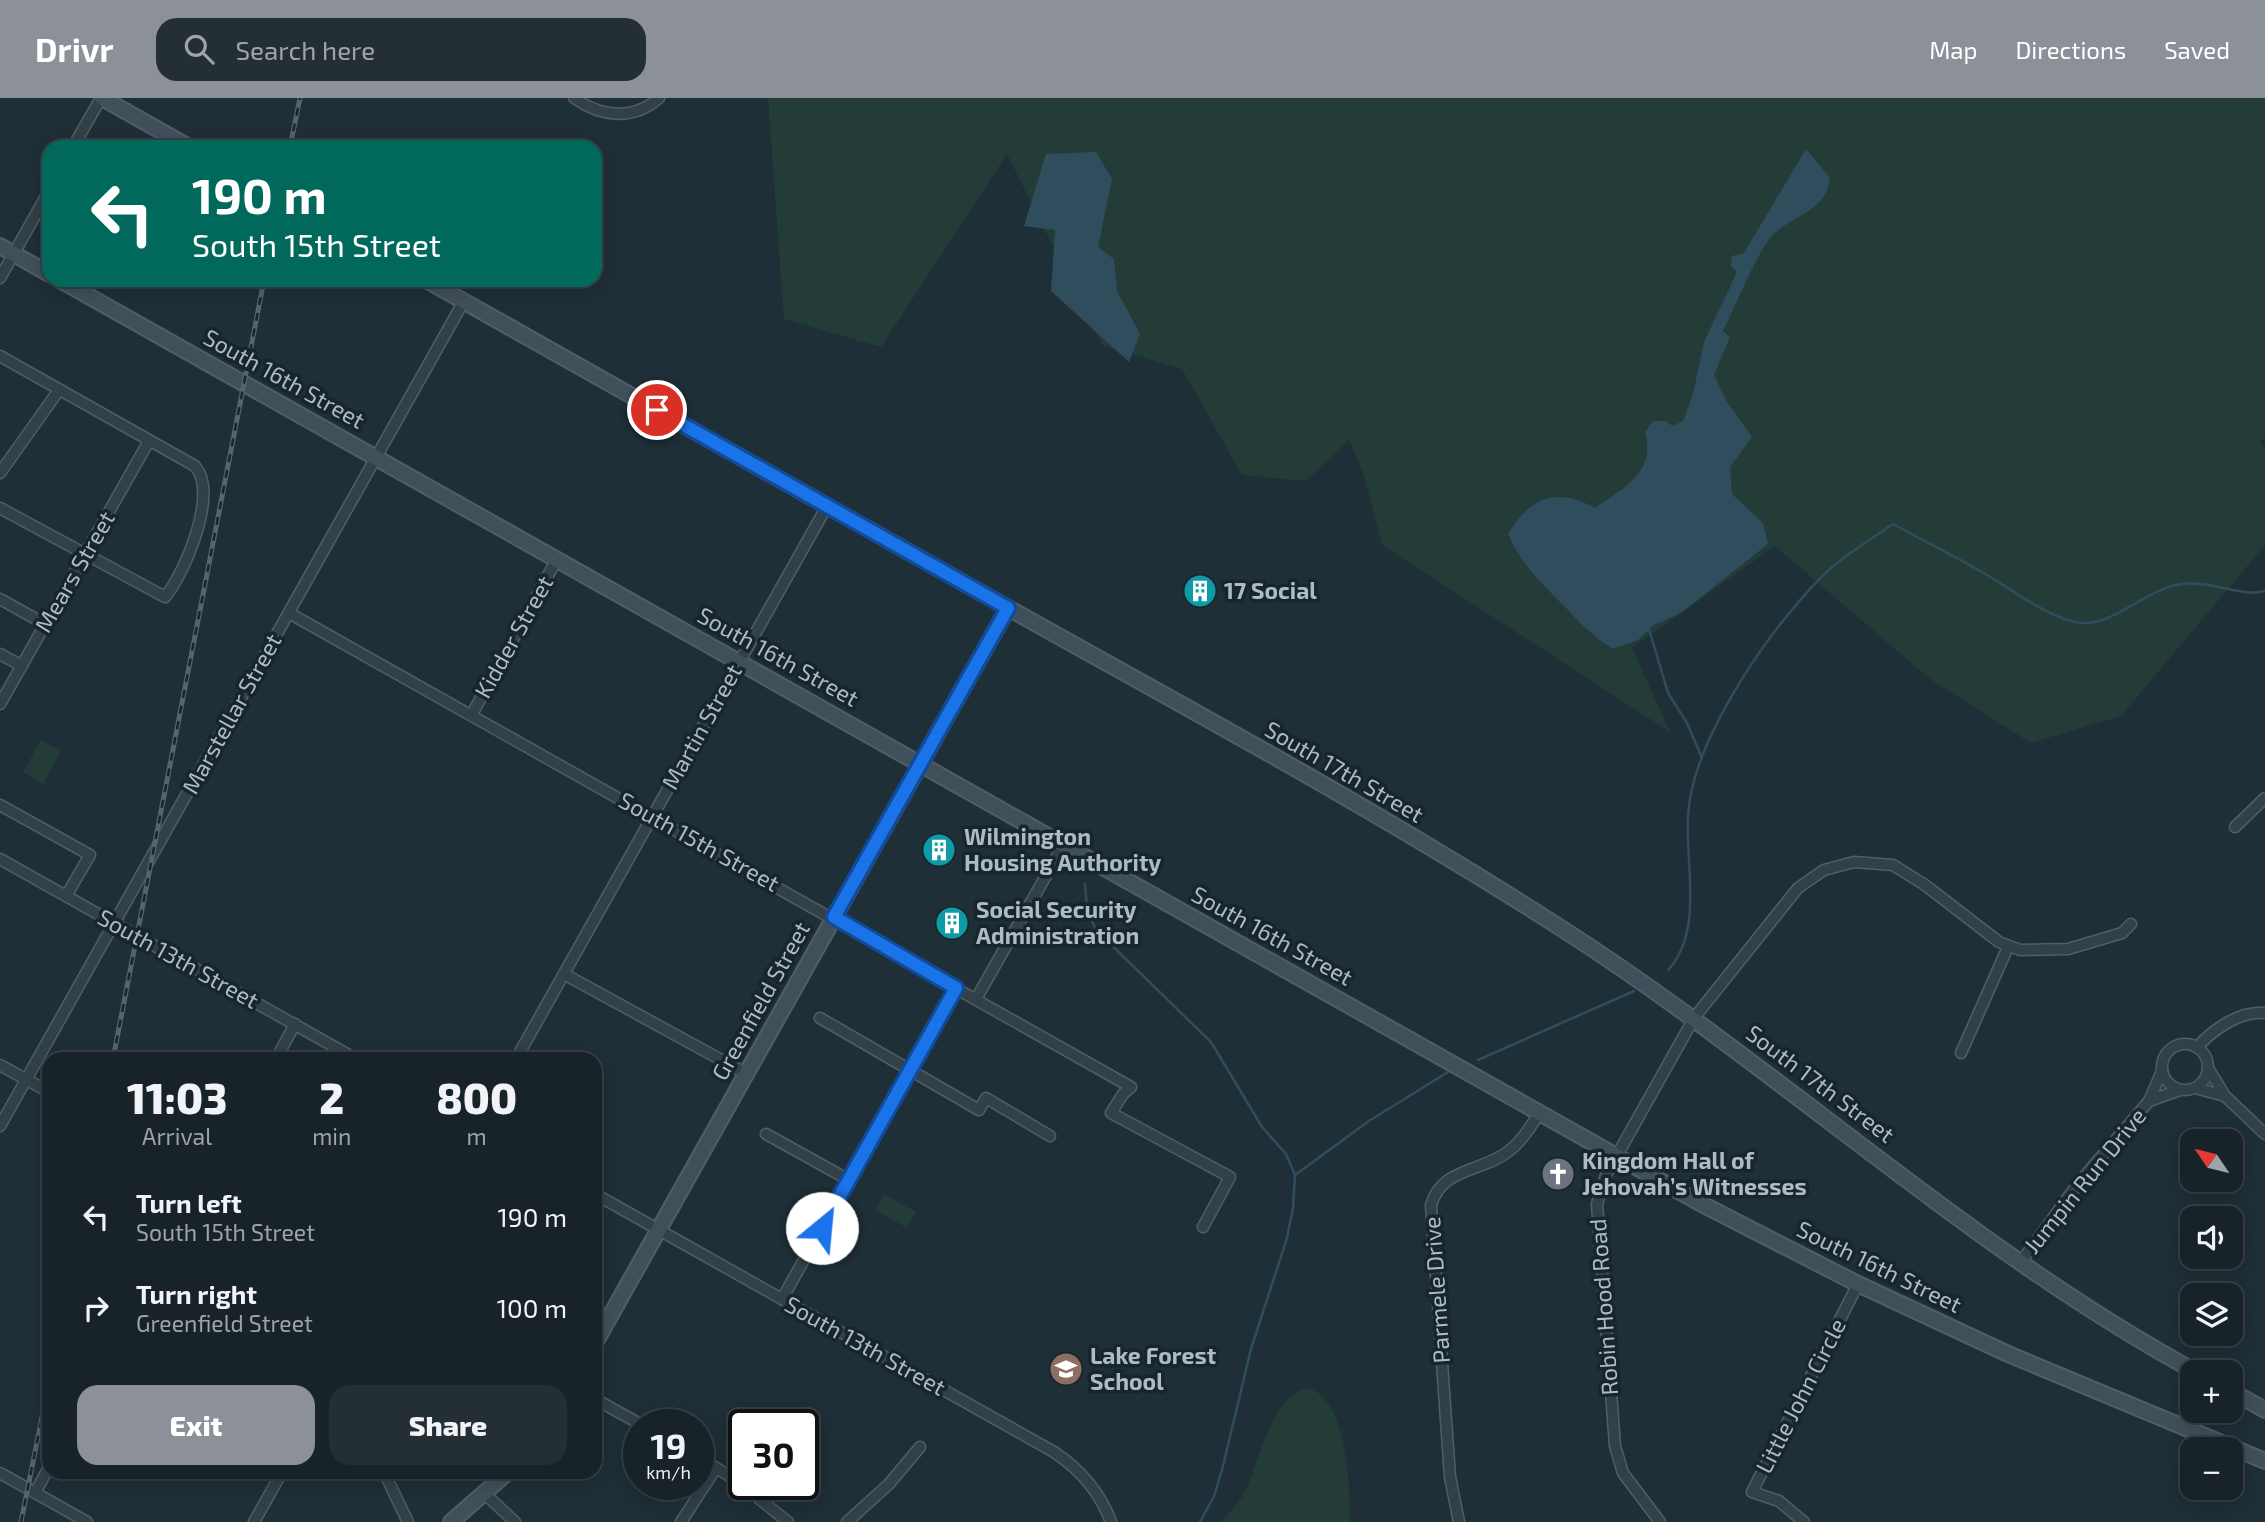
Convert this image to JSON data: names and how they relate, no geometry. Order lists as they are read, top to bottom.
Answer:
{
  "streets": {
    "main road": ["South 16th Street", "South 17th Street", "Greenfield Street"],
    "street": [
      "Mears Street",
      "Kidder Street",
      "Marstellar Street",
      "Martin Street",
      "South 15th Street",
      "South 13th Street",
      "Jumpin Run Drive",
      "Parmele Drive",
      "Robin Hood Road",
      "Little John Circle"
    ]
  },
  "crossings": [
    ["South 16th Street", "Kidder Street"],
    ["South 16th Street", "Marstellar Street"],
    ["South 16th Street", "Martin Street"],
    ["South 16th Street", "Greenfield Street"],
    ["South 16th Street", "Parmele Drive"],
    ["South 16th Street", "Robin Hood Road"],
    ["South 16th Street", "Little John Circle"],
    ["Kidder Street", "South 15th Street"],
    ["Marstellar Street", "South 17th Street"],
    ["Marstellar Street", "South 15th Street"],
    ["Marstellar Street", "South 13th Street"],
    ["Martin Street", "South 17th Street"],
    ["Martin Street", "South 15th Street"],
    ["South 17th Street", "Greenfield Street"],
    ["South 17th Street", "Jumpin Run Drive"],
    ["South 17th Street", "Robin Hood Road"],
    ["South 15th Street", "Greenfield Street"],
    ["South 13th Street", "Greenfield Street"]
  ],
  "places": {
    "building": ["17 Social", "Wilmington Housing Authority", "Social Security Administration"],
    "church": ["Kingdom Hall of Jehovah’s Witnesses"],
    "school or university": ["Lake Forest School"]
  },
  "north": "top left",
  "page": {
    "header": "Drivr",
    "search": "Search here",
    "nav": ["Map", "Directions", "Saved"],
    "turn": ["190 m", "South 15th Street"],
    "eta": [
      "11:03",
      "Arrival",
      "2",
      "min",
      "800",
      "m"
    ],
    "map_buttons": ["+", "−"],
    "list": [
      {
        "name": "Turn left",
        "note": "South 15th Street",
        "value": "190 m"
      },
      {
        "name": "Turn right",
        "note": "Greenfield Street",
        "value": "100 m"
      }
    ],
    "buttons": ["Exit", "Share"],
    "speed": "19 km/h",
    "limit": "30"
  }
}
